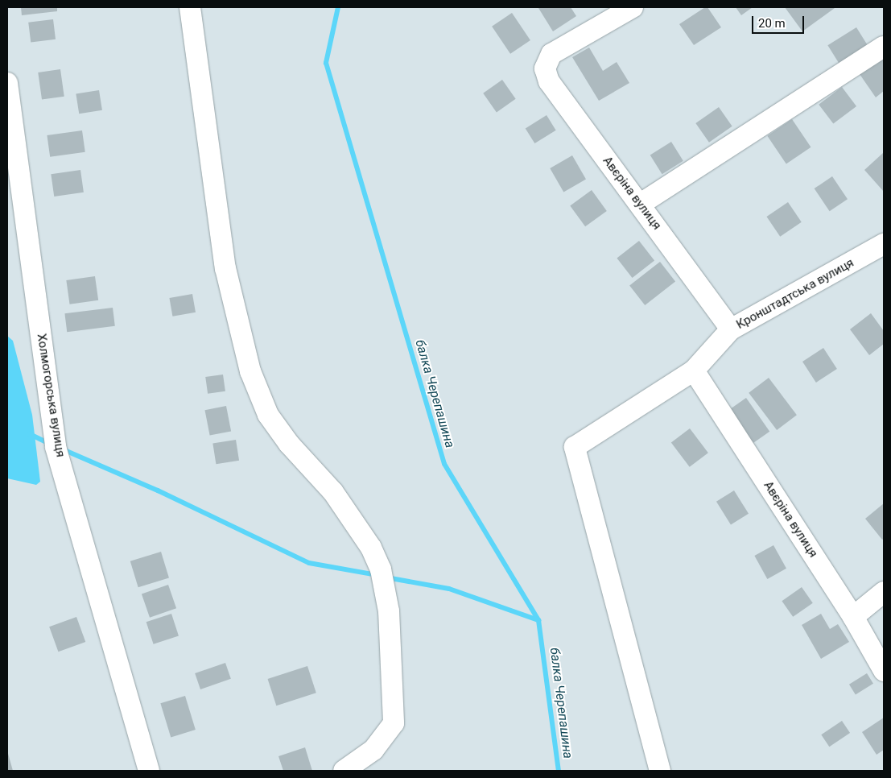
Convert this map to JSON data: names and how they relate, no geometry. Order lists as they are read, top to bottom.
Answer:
{
  "streets": {
    "street": ["Авєріна вулиця", "Кронштадтська вулиця", "Холмогорська вулиця"]
  },
  "crossings": [
    ["Авєріна вулиця", "Кронштадтська вулиця"]
  ],
  "water": ["балка Черепашина"],
  "scale_bar": "20 m"
}
